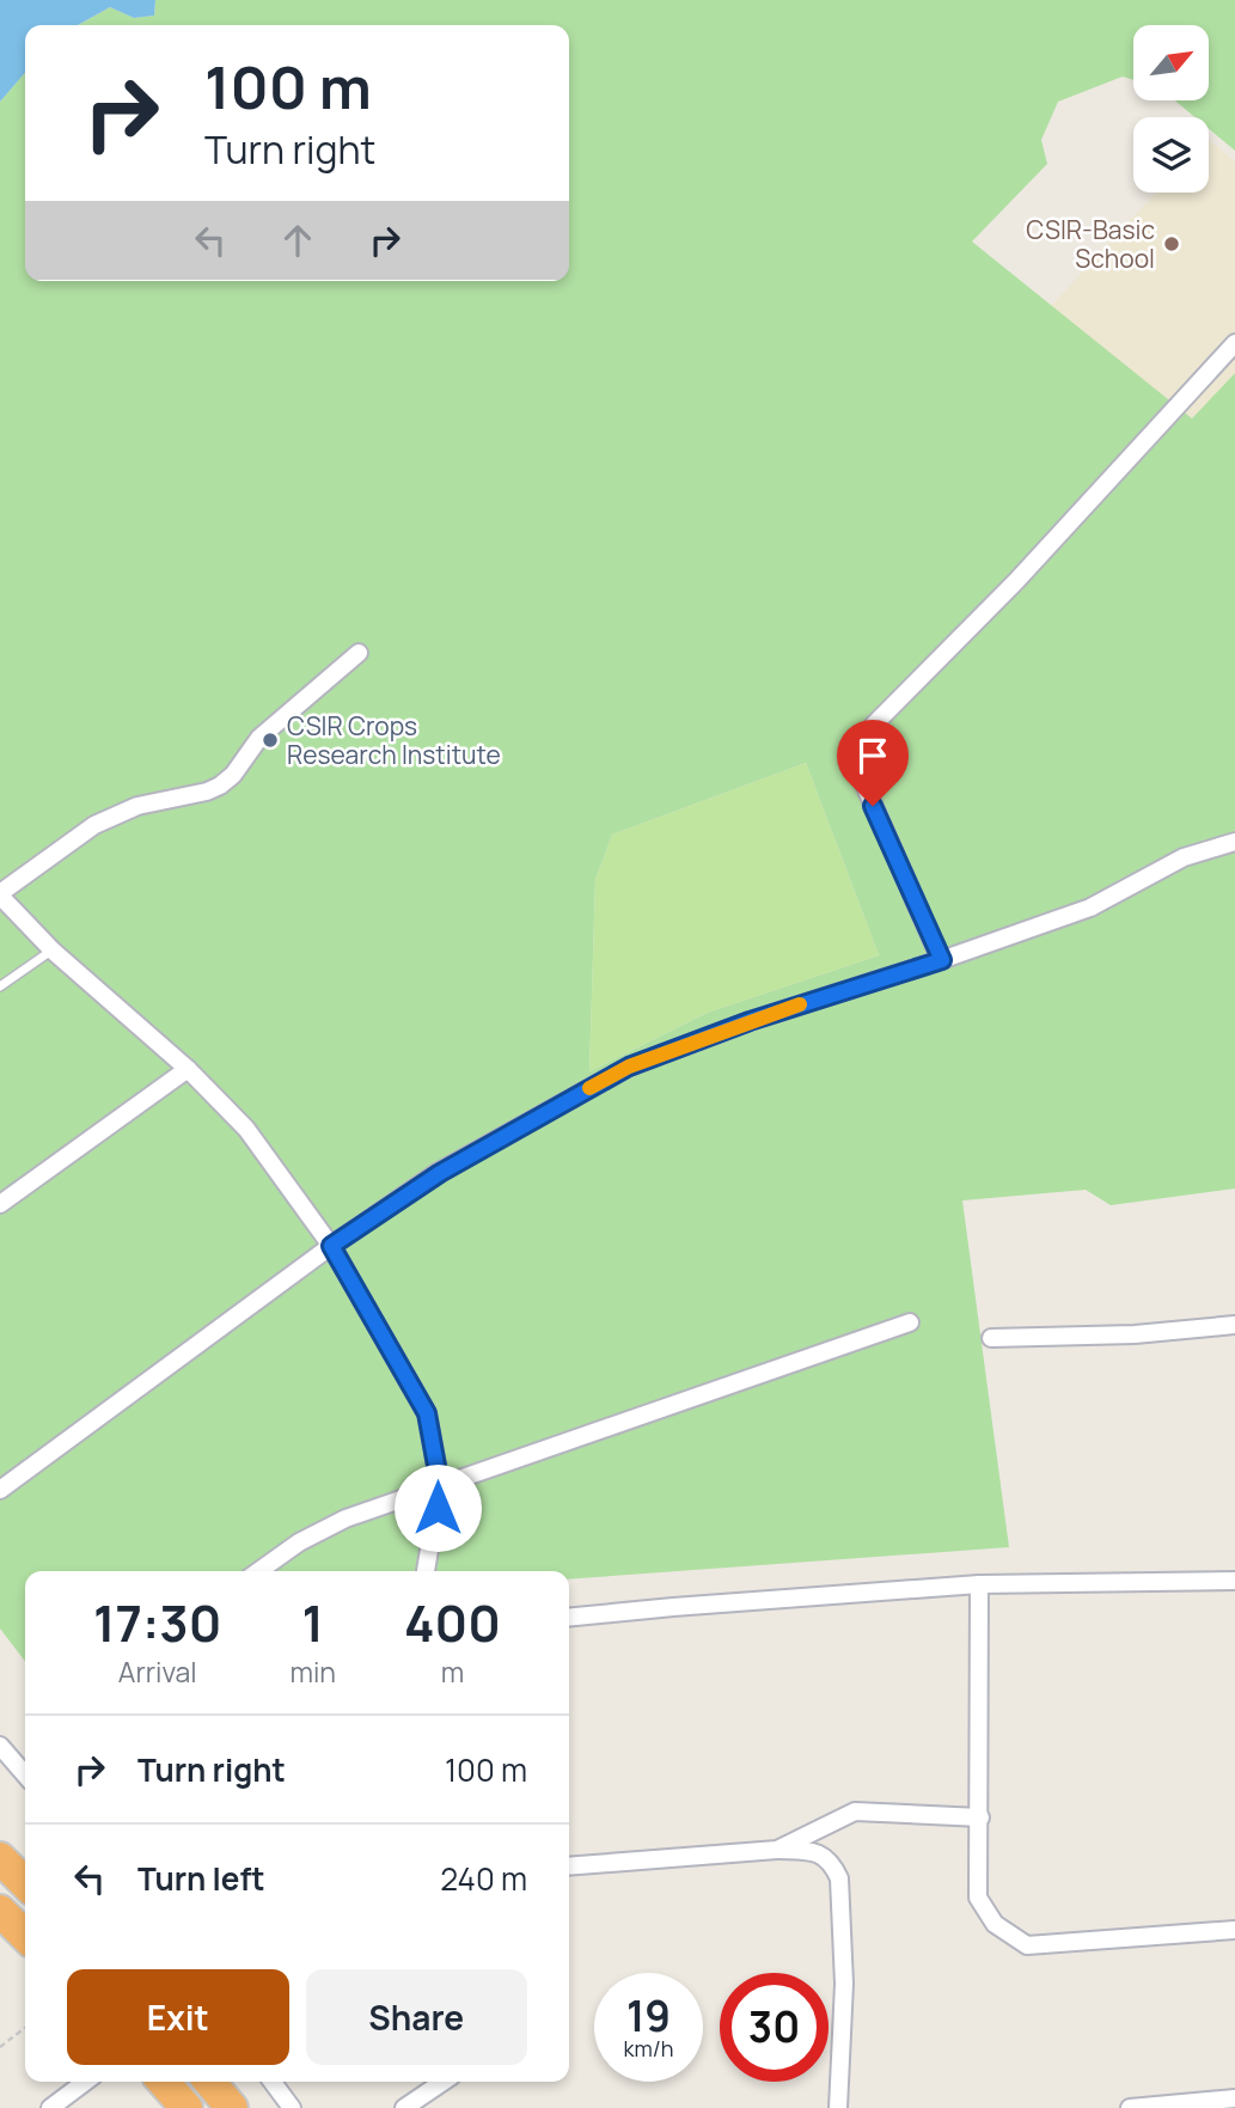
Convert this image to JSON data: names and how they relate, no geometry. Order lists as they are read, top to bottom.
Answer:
{
  "places": ["CSIR-Basic School", "CSIR Crops Research Institute"],
  "north": "top right",
  "page": {
    "turn": ["100 m", "Turn right"],
    "eta": [
      "17:30",
      "Arrival",
      "1",
      "min",
      "400",
      "m"
    ],
    "list": [
      {
        "name": "Turn right",
        "value": "100 m"
      },
      {
        "name": "Turn left",
        "value": "240 m"
      }
    ],
    "buttons": ["Exit", "Share"],
    "speed": "19 km/h",
    "limit": "30"
  }
}
